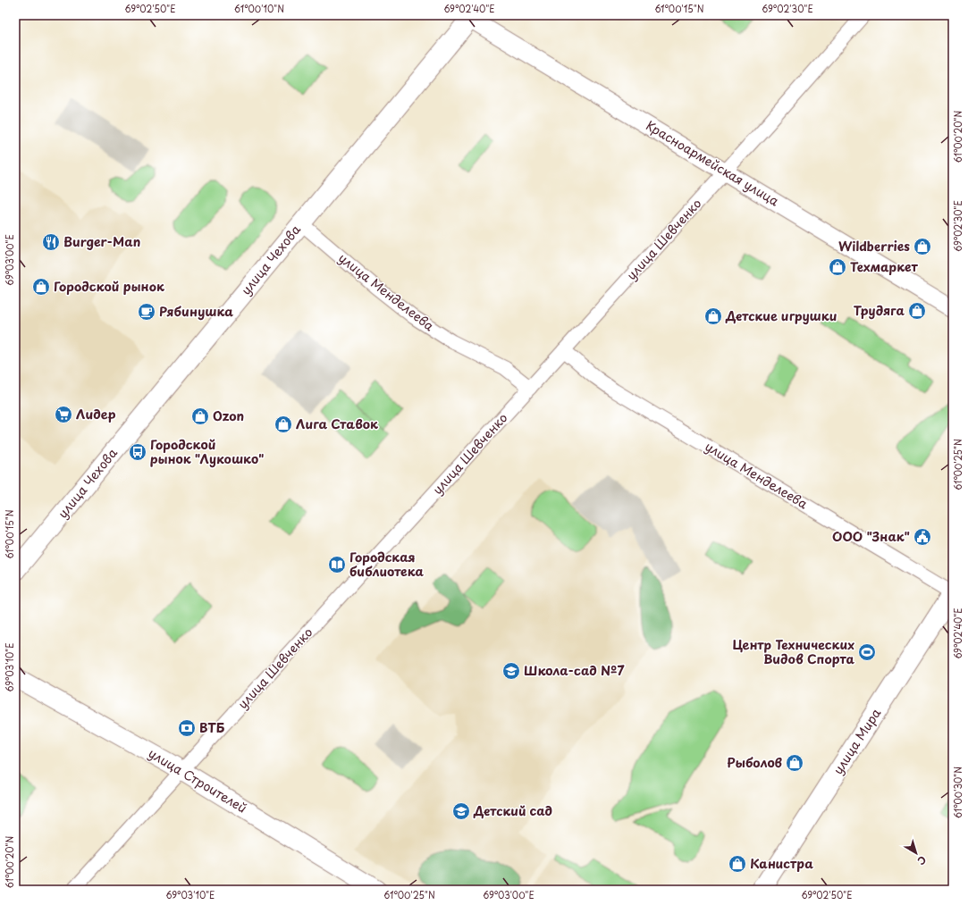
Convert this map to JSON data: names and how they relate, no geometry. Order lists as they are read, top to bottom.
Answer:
{
  "streets": {
    "main road": ["улица Чехова", "улица Мира", "улица Строителей"],
    "street": ["Красноармейская улица", "улица Шевченко", "улица Менделеева"]
  },
  "crossings": [
    ["Красноармейская улица", "улица Шевченко"],
    ["Красноармейская улица", "улица Чехова"],
    ["улица Шевченко", "улица Менделеева"],
    ["улица Шевченко", "улица Строителей"],
    ["улица Чехова", "улица Менделеева"],
    ["улица Менделеева", "улица Мира"]
  ],
  "places": {
    "restaurant": ["Burger-Man"],
    "shop": [
      "Wildberries",
      "Техмаркет",
      "Городской рынок",
      "Трудяга",
      "Детские игрушки",
      "Ozon",
      "Лига Ставок",
      "Рыболов",
      "Канистра"
    ],
    "cafe": ["Рябинушка"],
    "supermarket": ["Лидер"],
    "bus stop": ["Городской рынок \"Лукошко\""],
    "public building": ["ООО \"Знак\""],
    "library": ["Городская библиотека"],
    "sports": ["Центр Технических Видов Спорта"],
    "school or university": ["Школа-сад №7", "Детский сад"],
    "bank": ["ВТБ"]
  },
  "north": "bottom right",
  "coordinates": [
    "69°02'50\"E",
    "61°00'10\"N",
    "69°02'40\"E",
    "61°00'15\"N",
    "69°02'30\"E",
    "61°00'20\"N",
    "69°03'00\"E",
    "61°00'25\"N",
    "69°03'10\"E",
    "61°00'30\"N"
  ]
}
